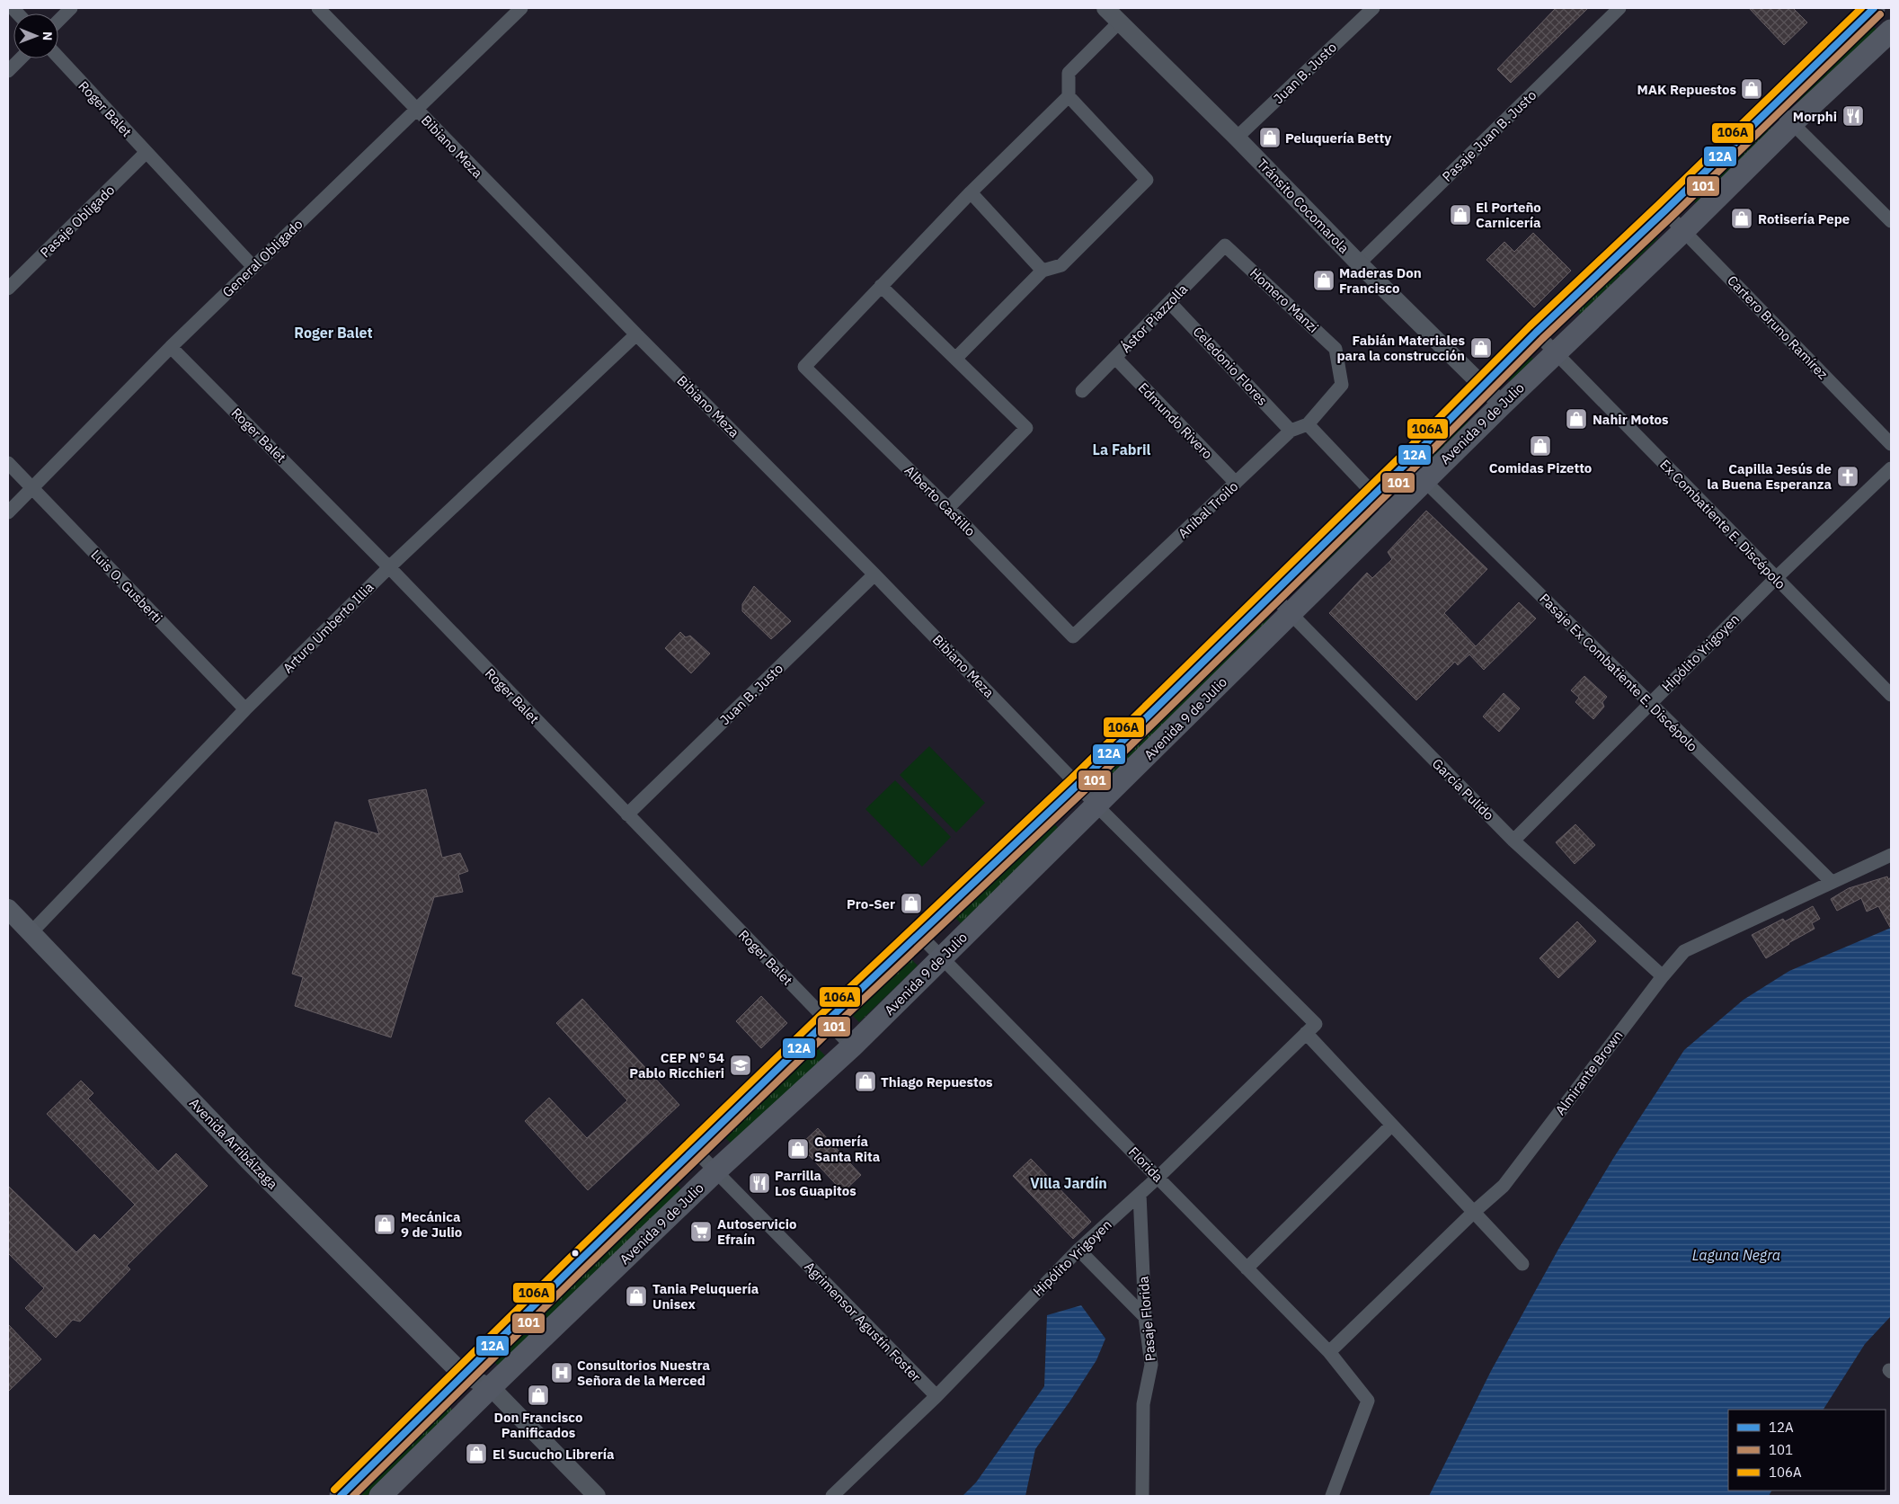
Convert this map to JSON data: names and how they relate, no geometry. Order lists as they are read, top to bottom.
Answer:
{
  "streets": {
    "main road": ["Avenida 9 de Julio", "Avenida Arribálzaga"],
    "street": [
      "Juan B. Justo",
      "Roger Balet",
      "Pasaje Juan B. Justo",
      "Bibiano Meza",
      "Tránsito Cocomarola",
      "Pasaje Obligado",
      "General Obligado",
      "Homero Manzi",
      "Ástor Piazzolla",
      "Cartero Bruno Ramírez",
      "Celedonio Flores",
      "Edmundo Rivero",
      "Alberto Castillo",
      "Aníbal Troilo",
      "Ex Combatiente E. Discépolo",
      "Luis O. Gusberti",
      "Arturo Umberto Illia",
      "Hipólito Yrigoyen",
      "Pasaje Ex Combatiente E. Discépolo",
      "García Pulido",
      "Almirante Brown",
      "Florida",
      "Pasaje Florida",
      "Agrimensor Agustín Foster"
    ]
  },
  "crossings": [
    ["Juan B. Justo", "Roger Balet"],
    ["Juan B. Justo", "Bibiano Meza"],
    ["Juan B. Justo", "Tránsito Cocomarola"],
    ["Roger Balet", "Pasaje Obligado"],
    ["Roger Balet", "General Obligado"],
    ["Roger Balet", "Avenida 9 de Julio"],
    ["Roger Balet", "Arturo Umberto Illia"],
    ["Pasaje Juan B. Justo", "Tránsito Cocomarola"],
    ["Bibiano Meza", "General Obligado"],
    ["Bibiano Meza", "Avenida 9 de Julio"],
    ["Bibiano Meza", "Arturo Umberto Illia"],
    ["Bibiano Meza", "Hipólito Yrigoyen"],
    ["Bibiano Meza", "Almirante Brown"],
    ["Tránsito Cocomarola", "Avenida 9 de Julio"],
    ["General Obligado", "Luis O. Gusberti"],
    ["Homero Manzi", "Ástor Piazzolla"],
    ["Homero Manzi", "Aníbal Troilo"],
    ["Ástor Piazzolla", "Celedonio Flores"],
    ["Ástor Piazzolla", "Edmundo Rivero"],
    ["Cartero Bruno Ramírez", "Avenida 9 de Julio"],
    ["Celedonio Flores", "Aníbal Troilo"],
    ["Edmundo Rivero", "Aníbal Troilo"],
    ["Avenida 9 de Julio", "Ex Combatiente E. Discépolo"],
    ["Avenida 9 de Julio", "Pasaje Ex Combatiente E. Discépolo"],
    ["Avenida 9 de Julio", "García Pulido"],
    ["Avenida 9 de Julio", "Avenida Arribálzaga"],
    ["Avenida 9 de Julio", "Florida"],
    ["Avenida 9 de Julio", "Agrimensor Agustín Foster"],
    ["Alberto Castillo", "Aníbal Troilo"],
    ["Ex Combatiente E. Discépolo", "Hipólito Yrigoyen"],
    ["Luis O. Gusberti", "Arturo Umberto Illia"],
    ["Arturo Umberto Illia", "Avenida Arribálzaga"],
    ["Hipólito Yrigoyen", "Pasaje Ex Combatiente E. Discépolo"],
    ["Hipólito Yrigoyen", "García Pulido"],
    ["Hipólito Yrigoyen", "Florida"],
    ["Hipólito Yrigoyen", "Pasaje Florida"],
    ["Hipólito Yrigoyen", "Agrimensor Agustín Foster"],
    ["Pasaje Ex Combatiente E. Discépolo", "Almirante Brown"],
    ["García Pulido", "Almirante Brown"],
    ["Almirante Brown", "Florida"]
  ],
  "districts": ["Roger Balet", "La Fabril", "Villa Jardín"],
  "water": ["Laguna Negra"],
  "places": {
    "shop": [
      "MAK Repuestos",
      "Peluquería Betty",
      "El Porteño Carnicería",
      "Rotisería Pepe",
      "Maderas Don Francisco",
      "Fabián Materiales para la construcción",
      "Nahir Motos",
      "Comidas Pizetto",
      "Pro-Ser",
      "Thiago Repuestos",
      "Gomería Santa Rita",
      "Mecánica 9 de Julio",
      "Tania Peluquería Unisex",
      "Don Francisco Panificados",
      "El Sucucho Librería"
    ],
    "restaurant": ["Morphi", "Parrilla Los Guapitos"],
    "church": ["Capilla Jesús de la Buena Esperanza"],
    "school or university": ["CEP Nº 54 Pablo Ricchieri"],
    "supermarket": ["Autoservicio Efraín"],
    "hospital": ["Consultorios Nuestra Señora de la Merced"]
  },
  "lines": ["transit line 12A", "transit line 106A", "transit line 101"],
  "legend": ["12A", "101", "106A"],
  "north": "right"
}
